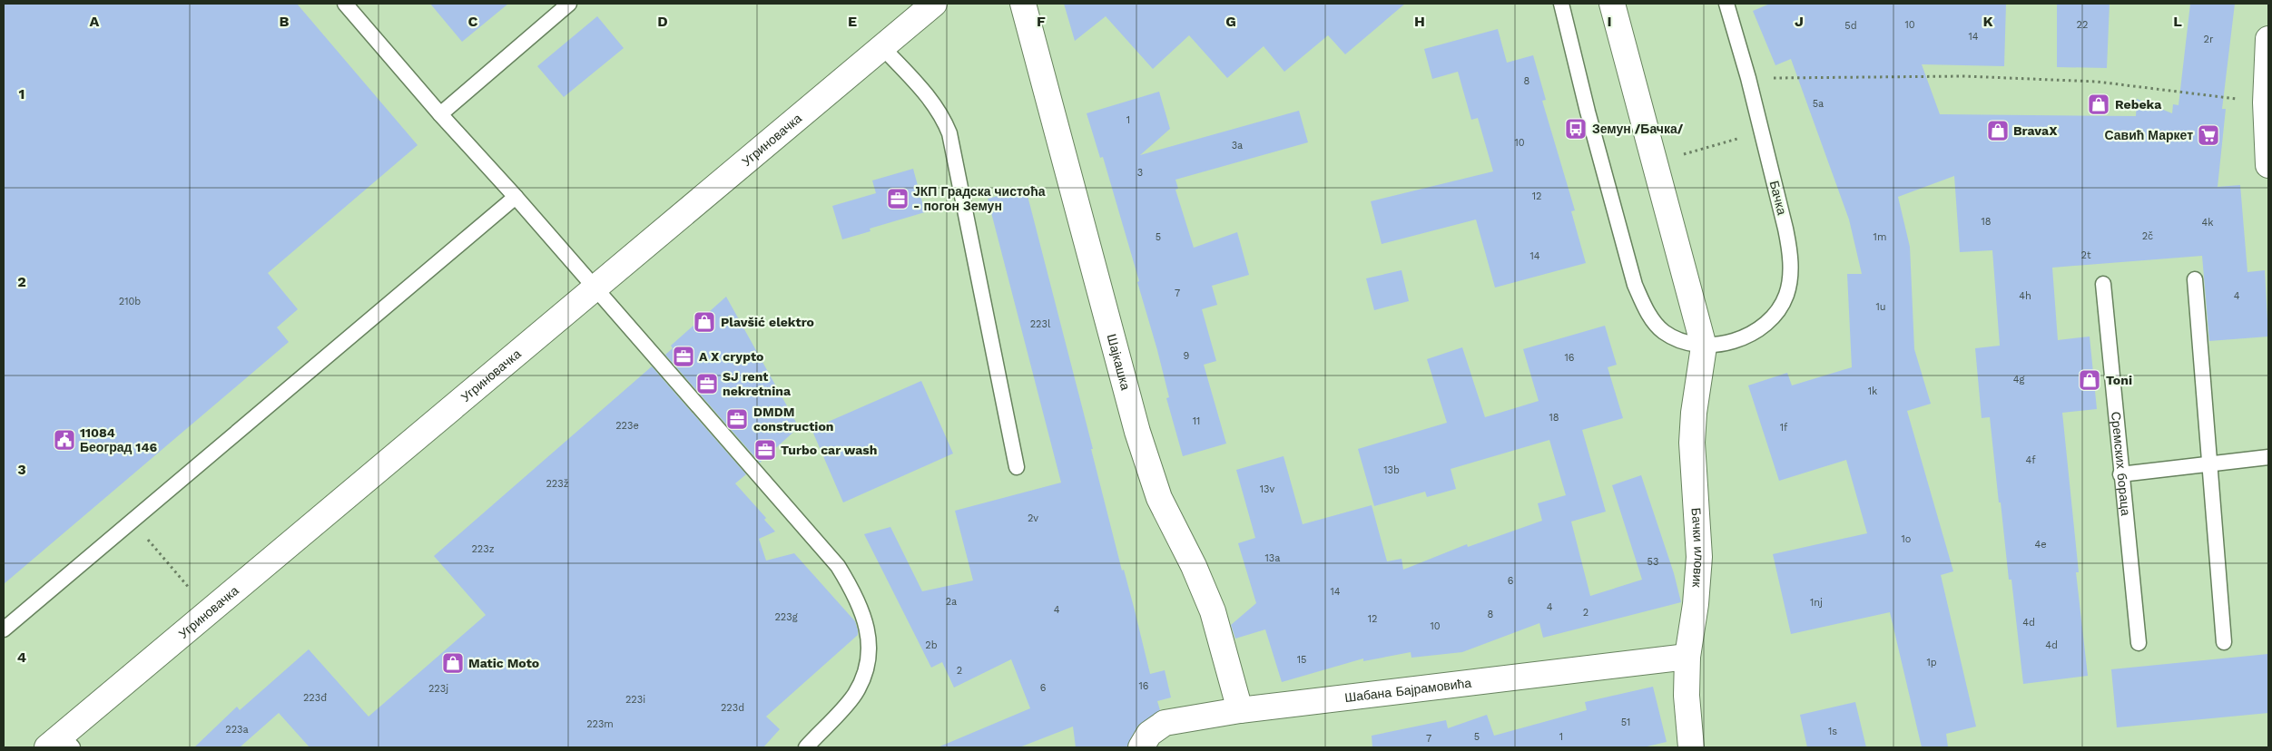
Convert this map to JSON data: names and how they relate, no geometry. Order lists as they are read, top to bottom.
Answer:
{
  "streets": {
    "street": [
      "Угриновачка",
      "Шајкашка",
      "Бачки иловик",
      "Шабана Бајрамовића"
    ],
    "lane": ["Бачка", "Сремских бораца"]
  },
  "crossings": [
    ["Бачка", "Бачки иловик"],
    ["Шајкашка", "Шабана Бајрамовића"],
    ["Бачки иловик", "Шабана Бајрамовића"]
  ],
  "places": {
    "shop": [
      "Rebeka",
      "BravaX",
      "Plavšić elektro",
      "Toni",
      "Matic Moto"
    ],
    "bus stop": ["Земун /Бачка/"],
    "supermarket": ["Савић Маркет"],
    "office": [
      "ЈКП Градска чистоћа - погон Земун",
      "A X crypto",
      "SJ rent nekretnina",
      "DMDM construction",
      "Turbo car wash"
    ],
    "public building": ["11084 Београд 146"]
  },
  "house_numbers": [
    "10",
    "22",
    "5d",
    "14",
    "2r",
    "8",
    "5a",
    "1",
    "10",
    "3a",
    "3",
    "12",
    "18",
    "4k",
    "2č",
    "5",
    "1m",
    "2t",
    "14",
    "7",
    "4h",
    "4",
    "210b",
    "1u",
    "223l",
    "9",
    "16",
    "4g",
    "1k",
    "18",
    "11",
    "223e",
    "1f",
    "4f",
    "13b",
    "223ž",
    "13v",
    "2v",
    "1o",
    "4e",
    "223z",
    "13a",
    "53",
    "6",
    "14",
    "2a",
    "1nj",
    "4",
    "4",
    "2",
    "8",
    "223g",
    "12",
    "4d",
    "10",
    "2b",
    "4d",
    "15",
    "1p",
    "2",
    "16",
    "6",
    "223j",
    "223đ",
    "223i",
    "223d",
    "51",
    "223m",
    "223a",
    "1s",
    "5",
    "1",
    "7"
  ],
  "grid": {
    "columns": [
      "A",
      "B",
      "C",
      "D",
      "E",
      "F",
      "G",
      "H",
      "I",
      "J",
      "K",
      "L"
    ],
    "rows": [
      "1",
      "2",
      "3",
      "4"
    ]
  }
}
